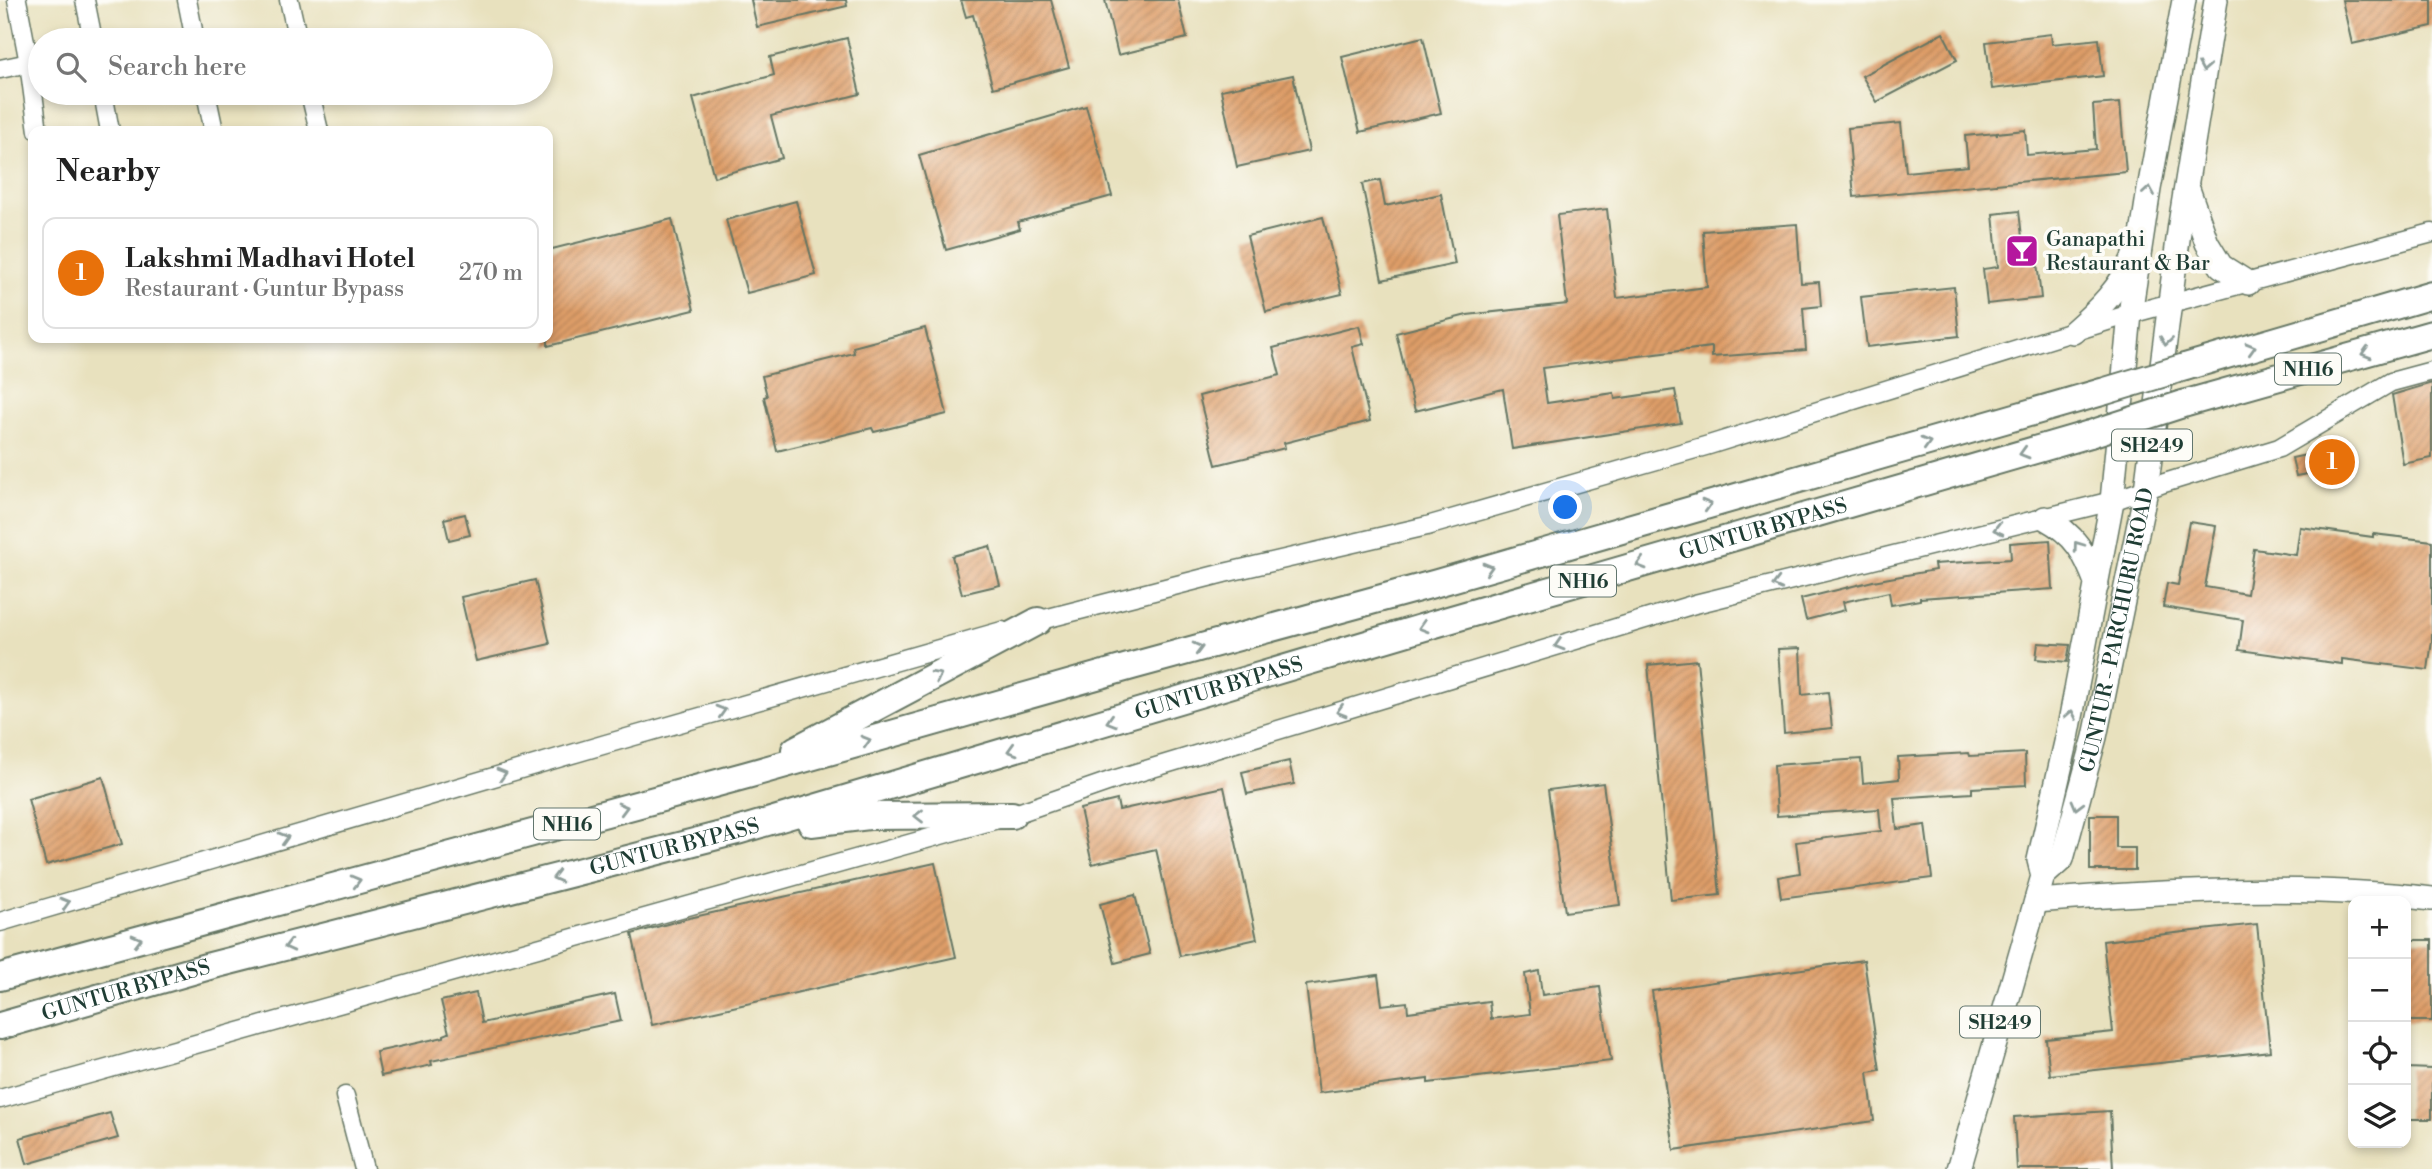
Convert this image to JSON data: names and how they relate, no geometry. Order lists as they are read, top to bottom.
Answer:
{
  "streets": {
    "highway": ["NH16", "GUNTUR BYPASS"],
    "main road": ["SH249", "GUNTUR - PARCHURU ROAD"]
  },
  "places": {
    "bar": ["Ganapathi Restaurant & Bar"]
  },
  "page": {
    "search": "Search here",
    "heading": "Nearby",
    "list": [
      {
        "mark": "1",
        "name": "Lakshmi Madhavi Hotel",
        "note": "Restaurant · Guntur Bypass",
        "value": "270 m"
      }
    ],
    "pins": "1",
    "map_buttons": ["+", "−"]
  }
}
